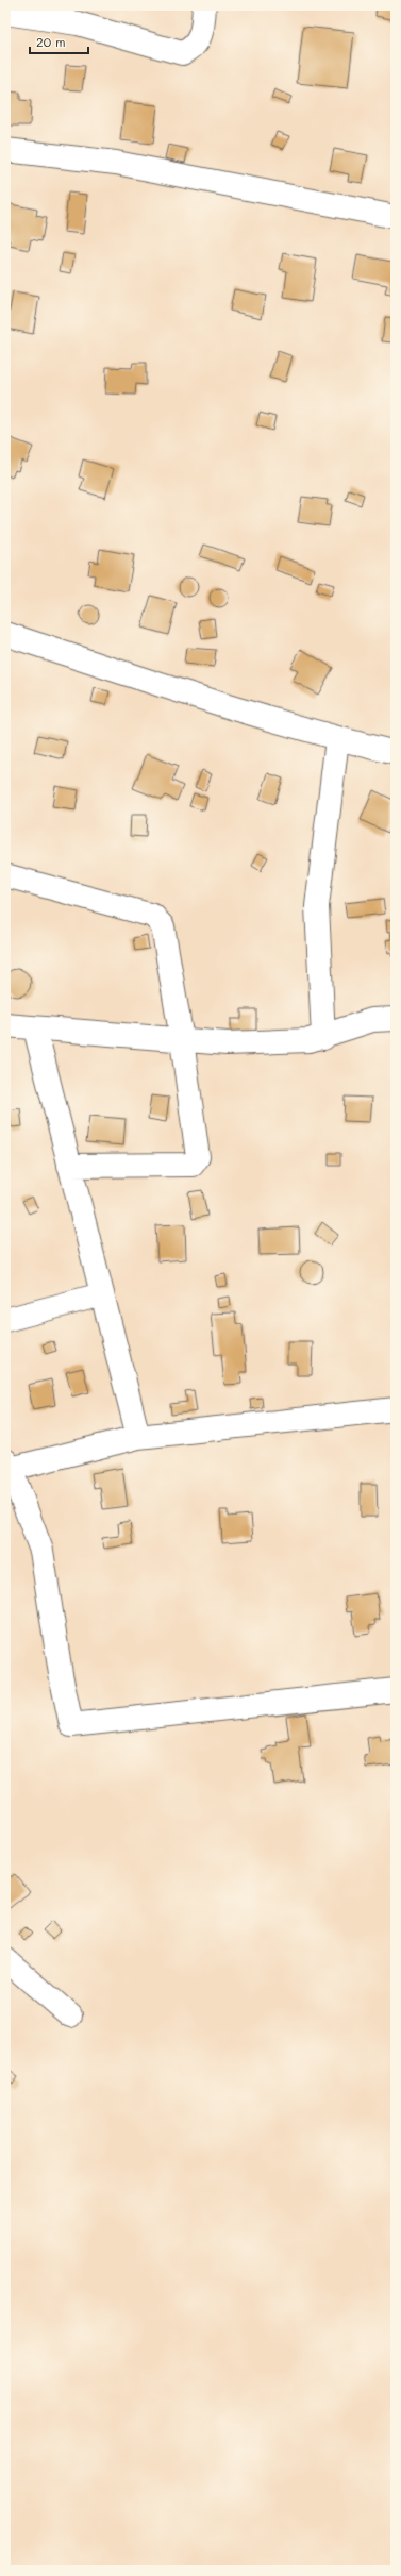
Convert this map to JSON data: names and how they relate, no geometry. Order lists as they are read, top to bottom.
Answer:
{
  "scale_bar": "20 m"
}
